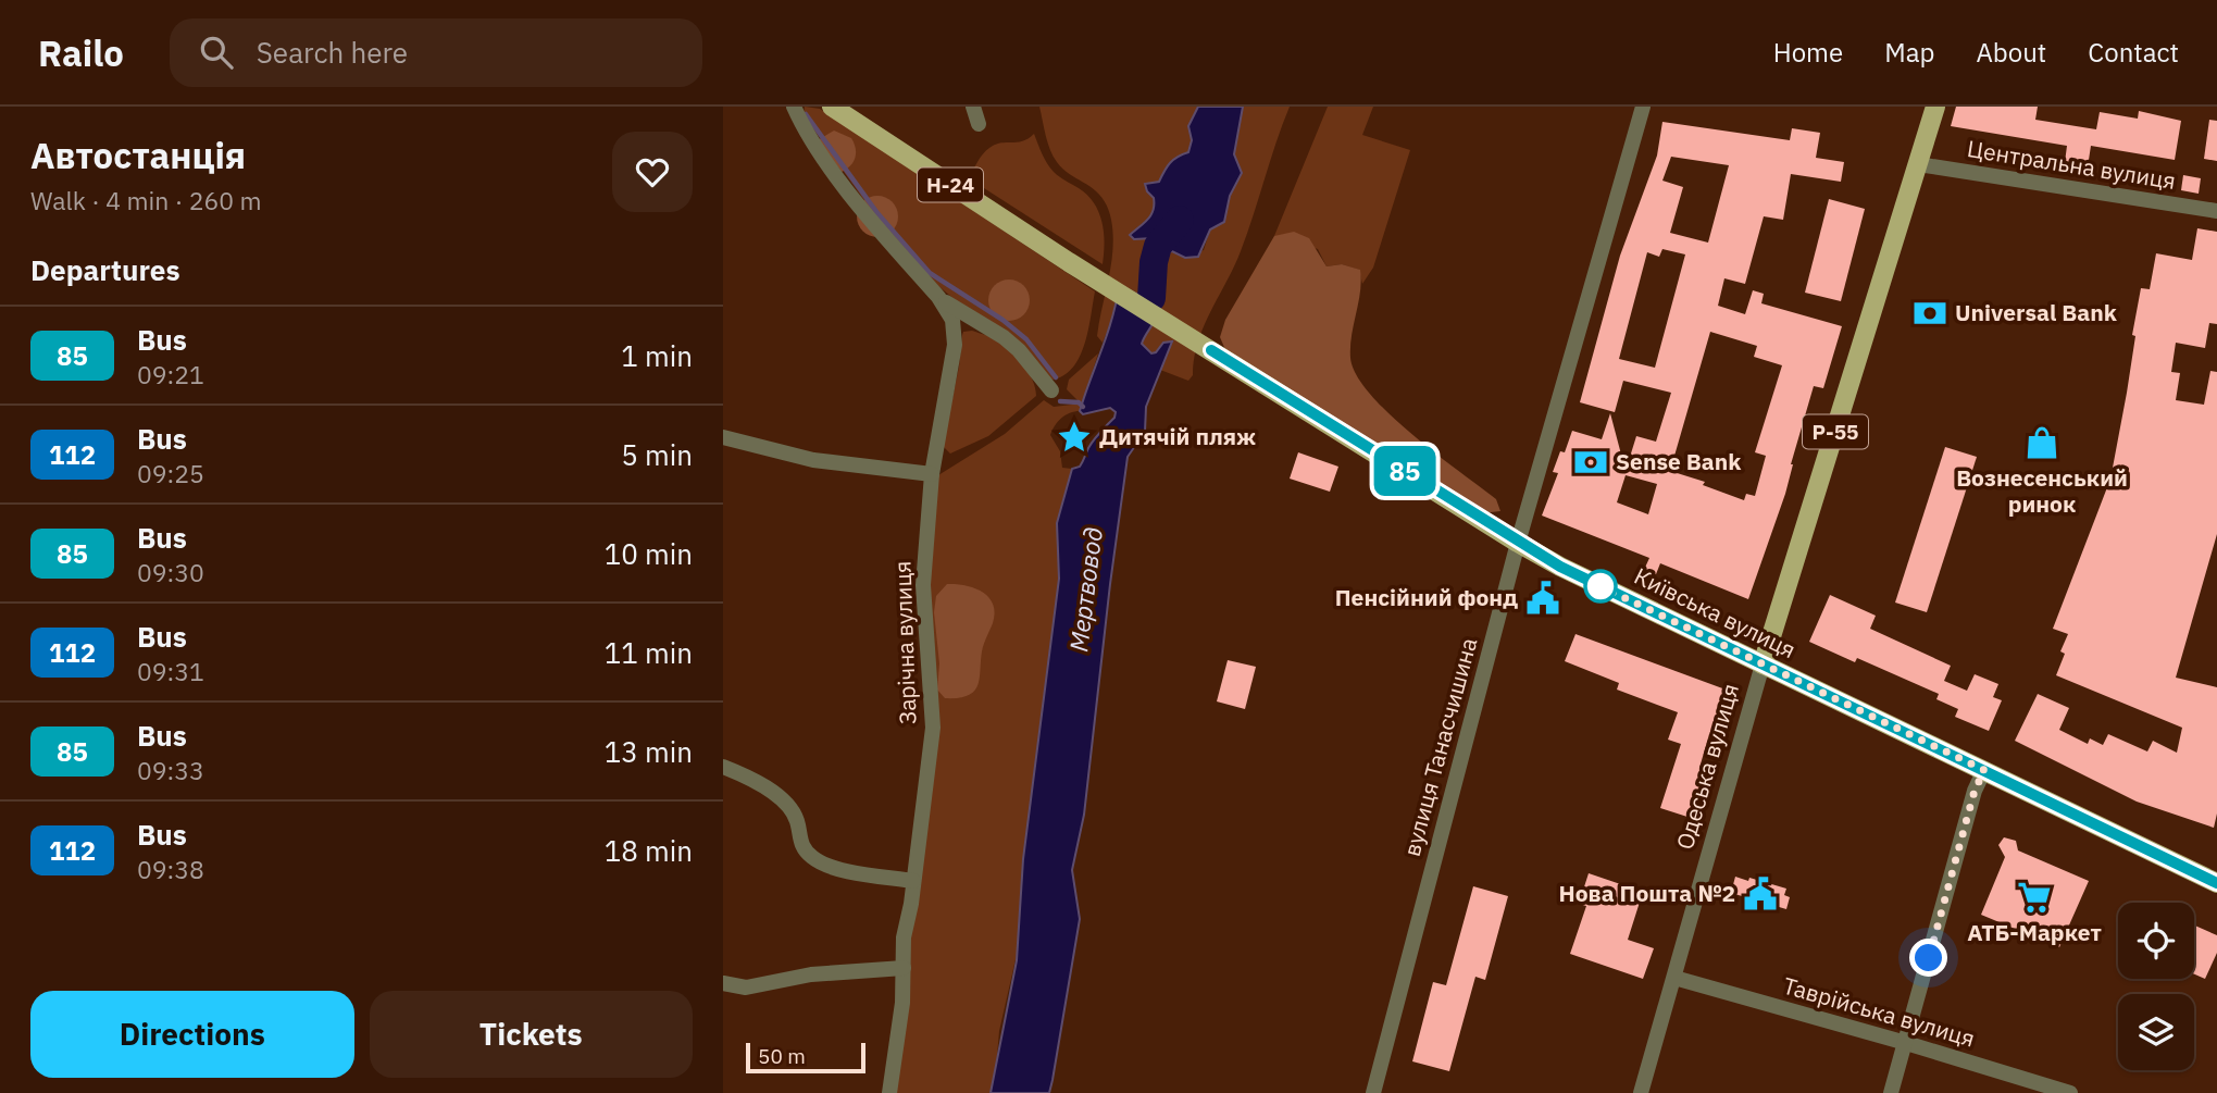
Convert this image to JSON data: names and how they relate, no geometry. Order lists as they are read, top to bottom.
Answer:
{
  "streets": {
    "main road": [
      "Н-24",
      "Р-55",
      "Київська вулиця",
      "Одеська вулиця"
    ],
    "street": [
      "Центральна вулиця",
      "Зарічна вулиця",
      "вулиця Танасчишина",
      "Таврійська вулиця"
    ]
  },
  "crossings": [
    ["Центральна вулиця", "Одеська вулиця"],
    ["Київська вулиця", "вулиця Танасчишина"],
    ["Київська вулиця", "Одеська вулиця"],
    ["Одеська вулиця", "Таврійська вулиця"]
  ],
  "water": ["Мертвовод"],
  "places": {
    "bank": ["Universal Bank", "Sense Bank"],
    "place": ["Дитячій пляж"],
    "shop": ["Вознесенський ринок"],
    "public building": ["Пенсійний фонд", "Нова Пошта №2"],
    "supermarket": ["АТБ-Маркет"]
  },
  "lines": ["bus line 85"],
  "scale_bar": "50 m",
  "page": {
    "header": "Railo",
    "search": "Search here",
    "nav": [
      "Home",
      "Map",
      "About",
      "Contact"
    ],
    "heading": [
      ["Автостанція", "Walk · 4 min · 260 m"],
      "Departures"
    ],
    "on_map": "85",
    "list": [
      {
        "mark": "85",
        "name": "Bus",
        "note": "09:21",
        "value": "1 min"
      },
      {
        "mark": "112",
        "name": "Bus",
        "note": "09:25",
        "value": "5 min"
      },
      {
        "mark": "85",
        "name": "Bus",
        "note": "09:30",
        "value": "10 min"
      },
      {
        "mark": "112",
        "name": "Bus",
        "note": "09:31",
        "value": "11 min"
      },
      {
        "mark": "85",
        "name": "Bus",
        "note": "09:33",
        "value": "13 min"
      },
      {
        "mark": "112",
        "name": "Bus",
        "note": "09:38",
        "value": "18 min"
      }
    ],
    "buttons": ["Directions", "Tickets"],
    "scale": "50 m"
  }
}
